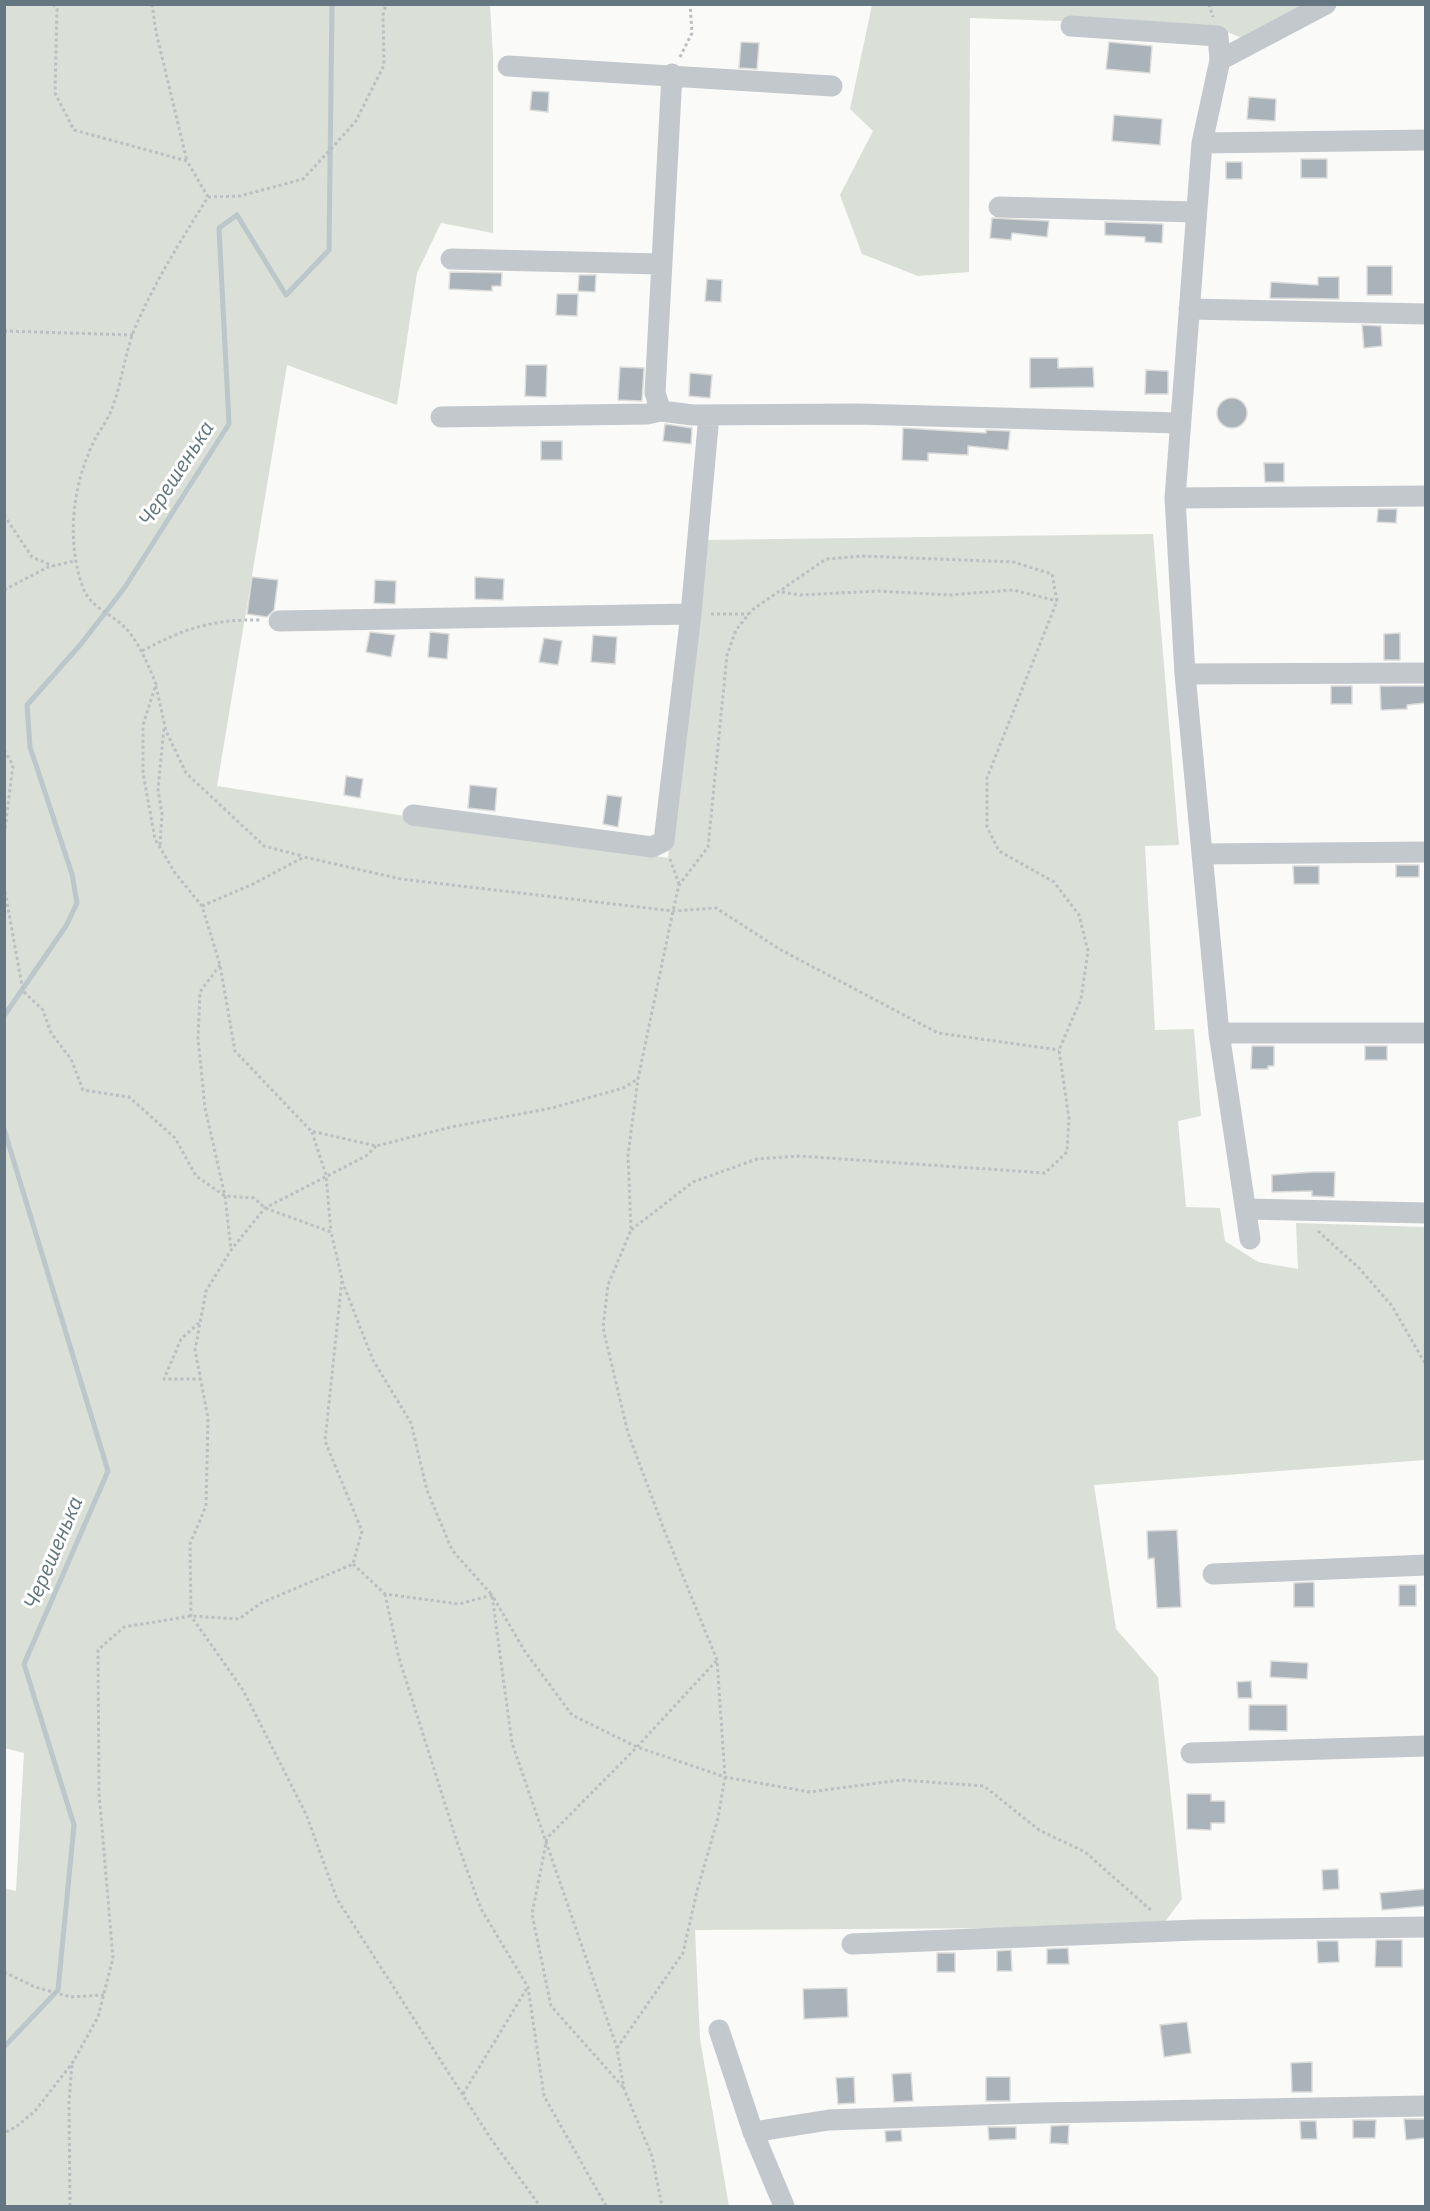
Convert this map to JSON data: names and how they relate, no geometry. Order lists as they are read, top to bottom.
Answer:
{
  "water": ["Черешенька"]
}
